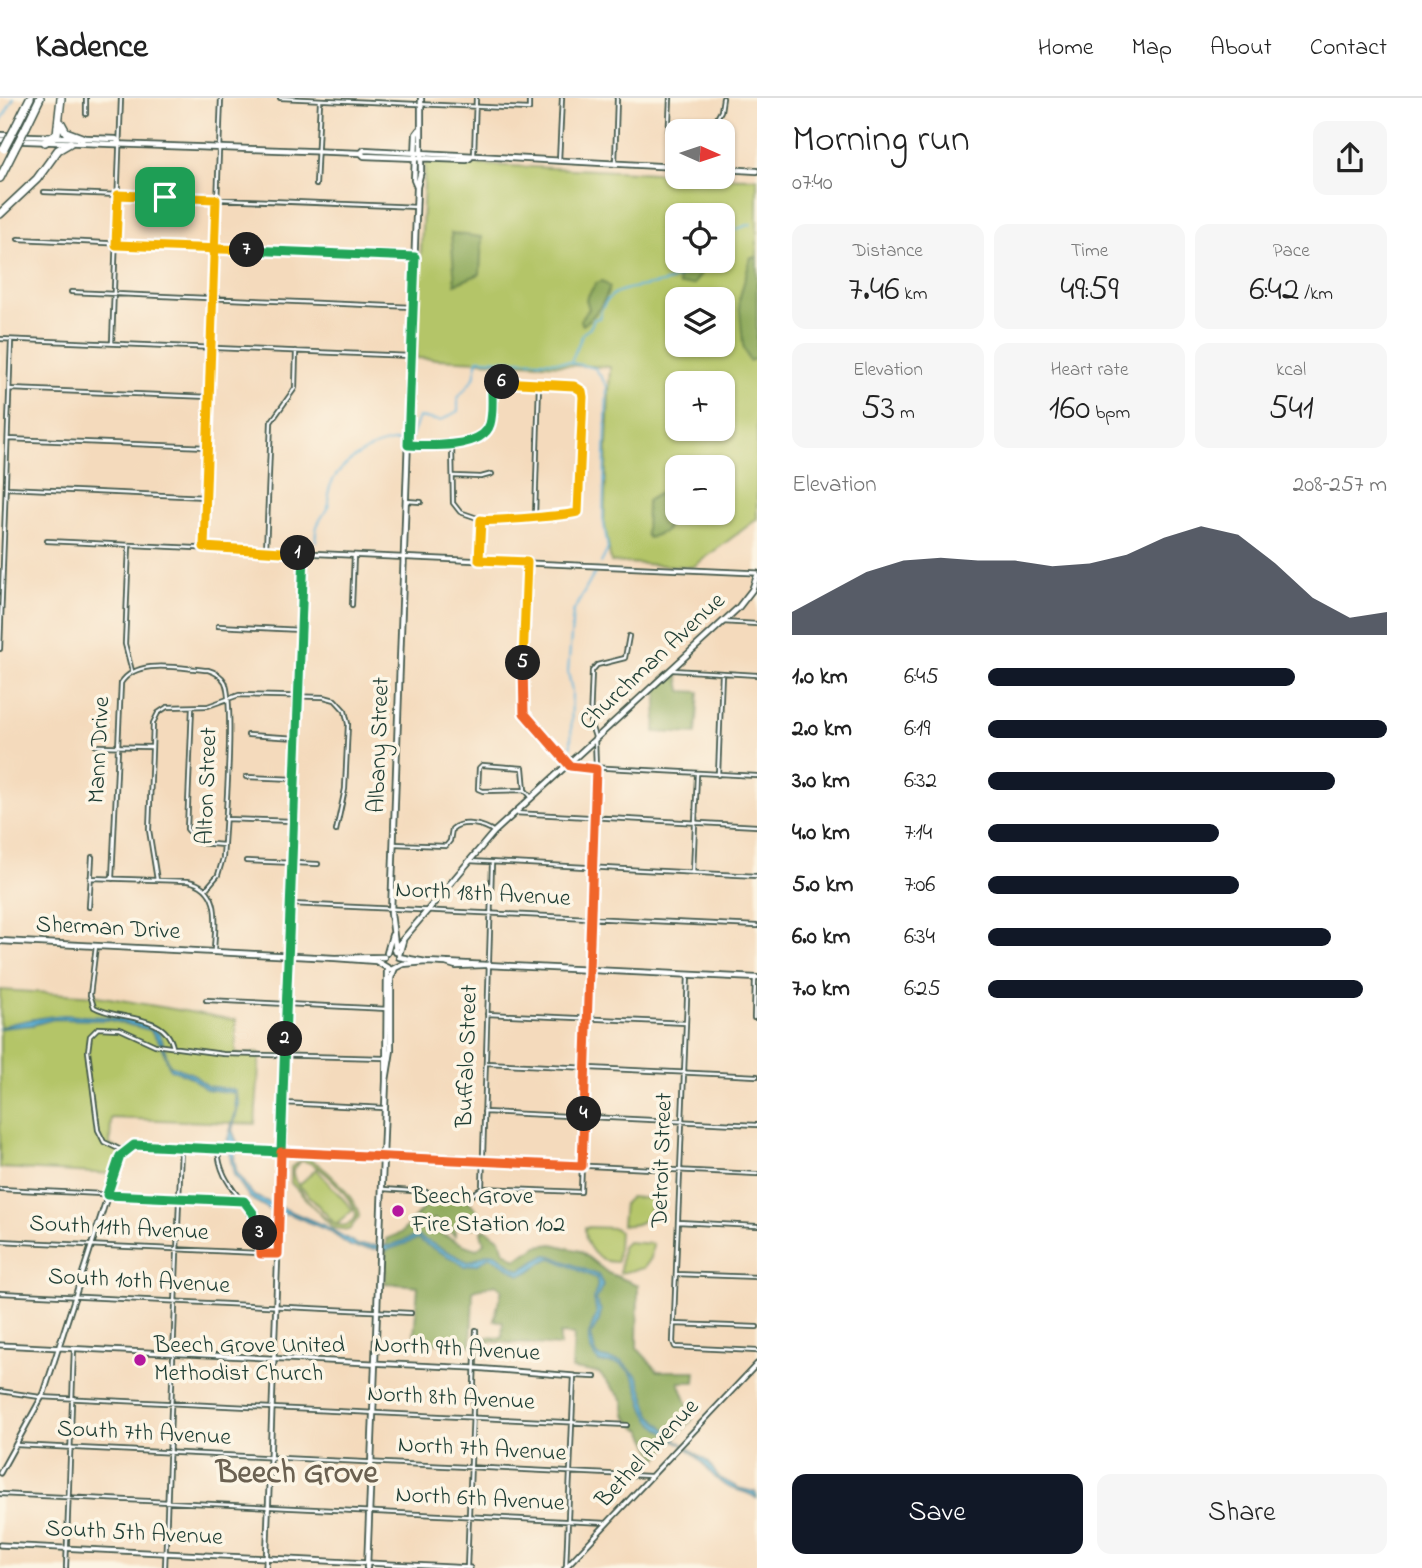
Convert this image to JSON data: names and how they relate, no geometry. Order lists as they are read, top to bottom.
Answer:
{
  "streets": {
    "main road": ["Churchman Avenue", "Albany Street", "Sherman Drive"],
    "street": [
      "Mann Drive",
      "Alton Street",
      "North 18th Avenue",
      "Buffalo Street",
      "Detroit Street",
      "South 11th Avenue",
      "South 10th Avenue",
      "North 9th Avenue",
      "North 8th Avenue",
      "South 7th Avenue",
      "North 7th Avenue",
      "Bethel Avenue",
      "North 6th Avenue",
      "South 5th Avenue"
    ]
  },
  "crossings": [
    ["Churchman Avenue", "Albany Street"],
    ["Churchman Avenue", "North 18th Avenue"],
    ["Albany Street", "North 18th Avenue"],
    ["North 18th Avenue", "Buffalo Street"],
    ["South 7th Avenue", "North 7th Avenue"],
    ["North 7th Avenue", "Bethel Avenue"],
    ["Bethel Avenue", "North 6th Avenue"]
  ],
  "districts": ["Beech Grove"],
  "places": ["Beech Grove Fire Station 102", "Beech Grove United Methodist Church"],
  "north": "right",
  "page": {
    "header": "Kadence",
    "nav": [
      "Home",
      "Map",
      "About",
      "Contact"
    ],
    "heading": ["Morning run", "07:40"],
    "map_buttons": ["+", "−"],
    "stats": [
      ["Distance", "7.46 km"],
      ["Time", "49:59"],
      ["Pace", "6:42 /km"],
      ["Elevation", "53 m"],
      ["Heart rate", "160 bpm"],
      ["kcal", "541"]
    ],
    "pins": [
      "7",
      "6",
      "1",
      "5",
      "2",
      "4",
      "3"
    ],
    "chart": ["Elevation", "208–257 m"],
    "list": [
      {
        "name": "1.0 km",
        "note": "6:45"
      },
      {
        "name": "2.0 km",
        "note": "6:19"
      },
      {
        "name": "3.0 km",
        "note": "6:32"
      },
      {
        "name": "4.0 km",
        "note": "7:14"
      },
      {
        "name": "5.0 km",
        "note": "7:06"
      },
      {
        "name": "6.0 km",
        "note": "6:34"
      },
      {
        "name": "7.0 km",
        "note": "6:25"
      }
    ],
    "buttons": ["Save", "Share"]
  }
}
